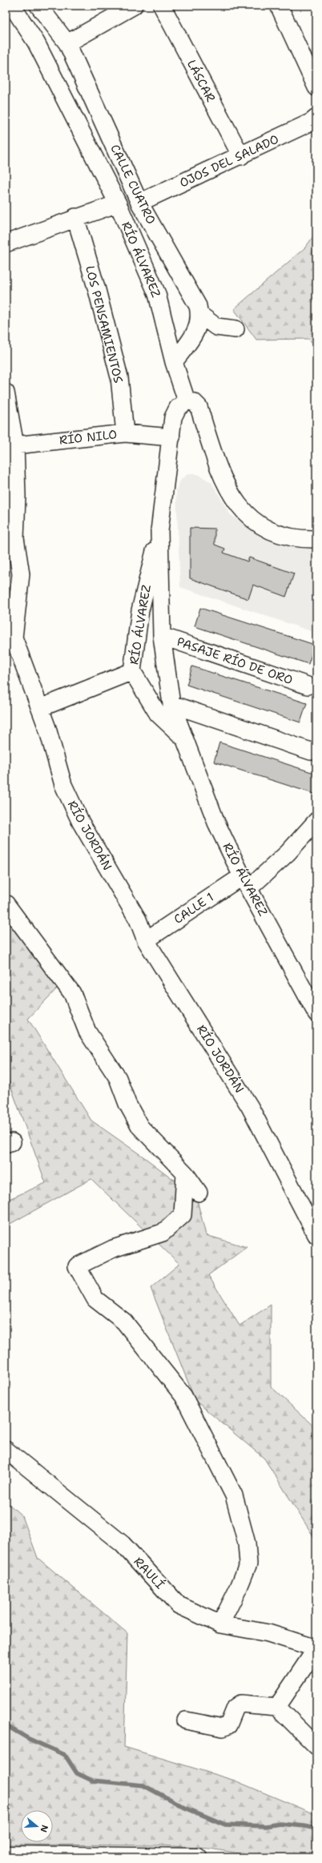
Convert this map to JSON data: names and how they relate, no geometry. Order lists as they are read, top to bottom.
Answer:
{
  "streets": {
    "street": [
      "LÁSCAR",
      "OJOS DEL SALADO",
      "CALLE CUATRO",
      "RÍO ÁLVAREZ",
      "LOS PENSAMIENTOS",
      "RÍO NILO",
      "PASAJE RÍO DE ORO",
      "RÍO JORDÁN",
      "CALLE 1",
      "RAULÍ"
    ]
  },
  "crossings": [
    ["LÁSCAR", "OJOS DEL SALADO"],
    ["OJOS DEL SALADO", "CALLE CUATRO"],
    ["RÍO ÁLVAREZ", "RÍO NILO"],
    ["RÍO ÁLVAREZ", "PASAJE RÍO DE ORO"],
    ["RÍO ÁLVAREZ", "CALLE 1"],
    ["LOS PENSAMIENTOS", "RÍO NILO"],
    ["RÍO NILO", "RÍO JORDÁN"],
    ["RÍO JORDÁN", "CALLE 1"]
  ],
  "north": "right"
}
